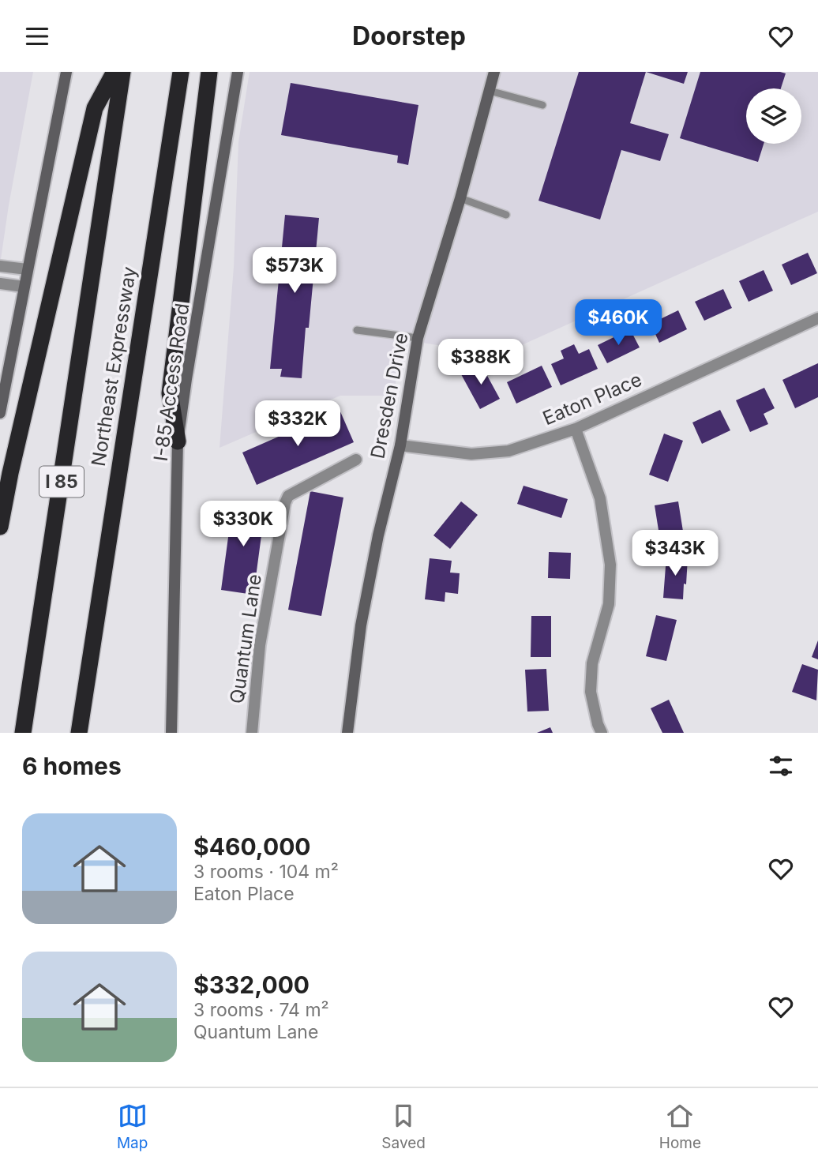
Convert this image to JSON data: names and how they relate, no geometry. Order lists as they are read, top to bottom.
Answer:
{
  "streets": {
    "highway": ["Northeast Expressway", "I 85"],
    "main road": ["I-85 Access Road", "Dresden Drive"],
    "street": ["Eaton Place", "Quantum Lane"]
  },
  "crossings": [
    ["Dresden Drive", "Eaton Place"]
  ],
  "page": {
    "header": "Doorstep",
    "price": [
      "$573K",
      "$460K",
      "$388K",
      "$332K",
      "$330K",
      "$343K"
    ],
    "heading": "6 homes",
    "list": [
      {
        "name": "$460,000",
        "note": "3 rooms · 104 m² · Eaton Place"
      },
      {
        "name": "$332,000",
        "note": "3 rooms · 74 m² · Quantum Lane"
      }
    ],
    "tabs": ["Map", "Saved", "Home"]
  }
}
